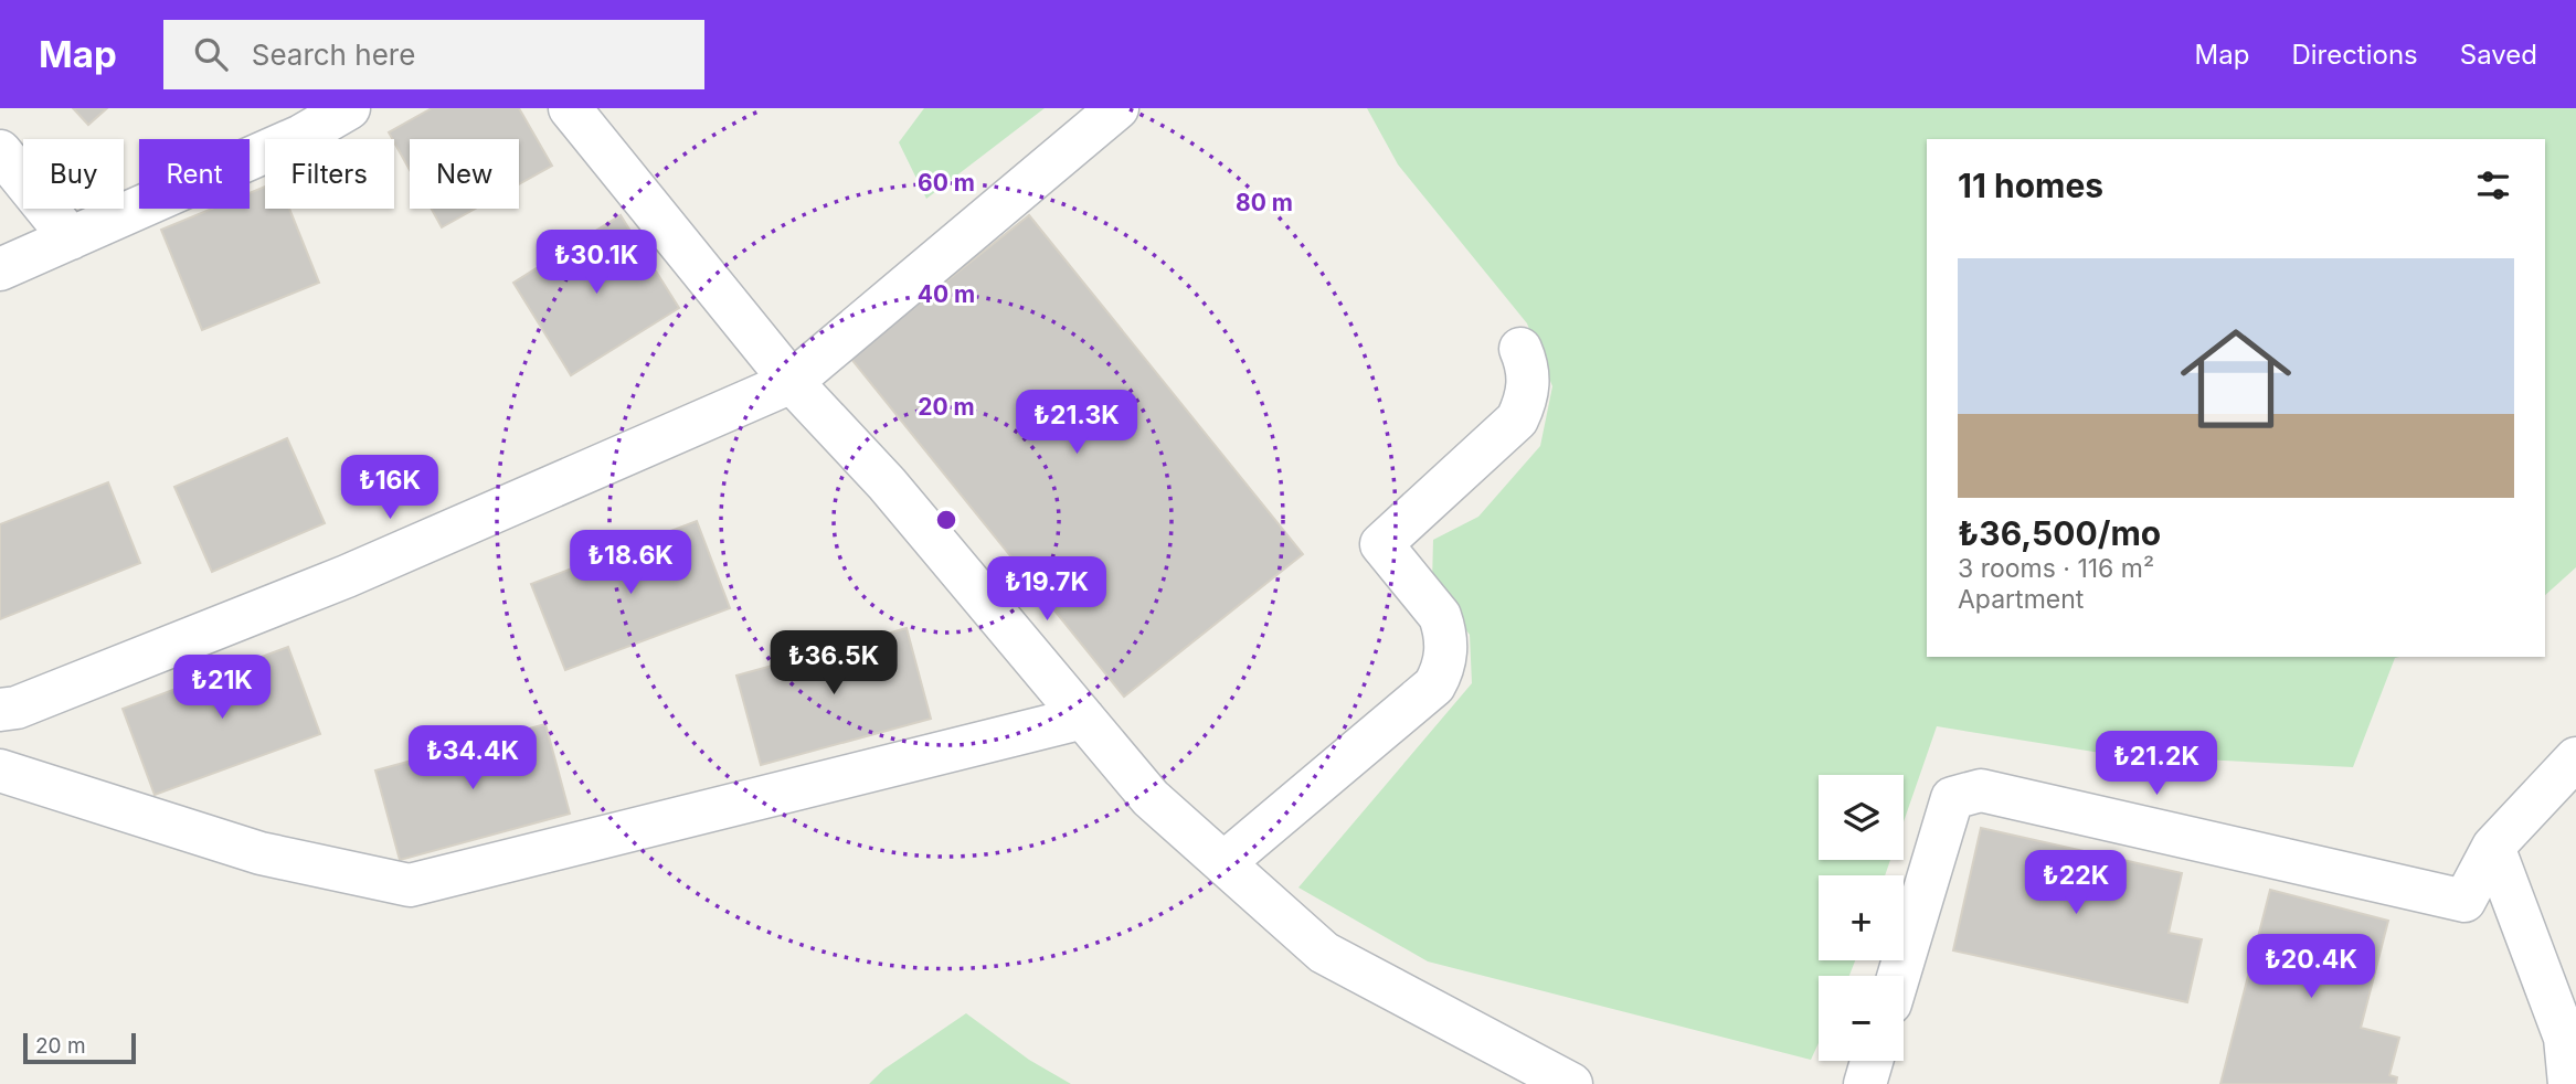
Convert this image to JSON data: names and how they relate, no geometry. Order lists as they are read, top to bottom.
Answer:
{
  "scale_bar": "20 m",
  "page": {
    "header": "Map",
    "search": "Search here",
    "nav": ["Map", "Directions", "Saved"],
    "chip": [
      "Buy",
      "Rent",
      "Filters",
      "New"
    ],
    "heading": "11 homes",
    "price": [
      "₺30.1K",
      "₺21.3K",
      "₺16K",
      "₺18.6K",
      "₺19.7K",
      "₺36.5K",
      "₺21K",
      "₺34.4K",
      "₺21.2K",
      "₺22K",
      "₺20.4K"
    ],
    "list": [
      {
        "name": "₺36,500/mo",
        "note": "3 rooms · 116 m² · Apartment"
      }
    ],
    "map_buttons": ["+", "−"],
    "scale": "20 m"
  },
  "rings": [
    "60 m",
    "80 m",
    "40 m",
    "20 m"
  ]
}
